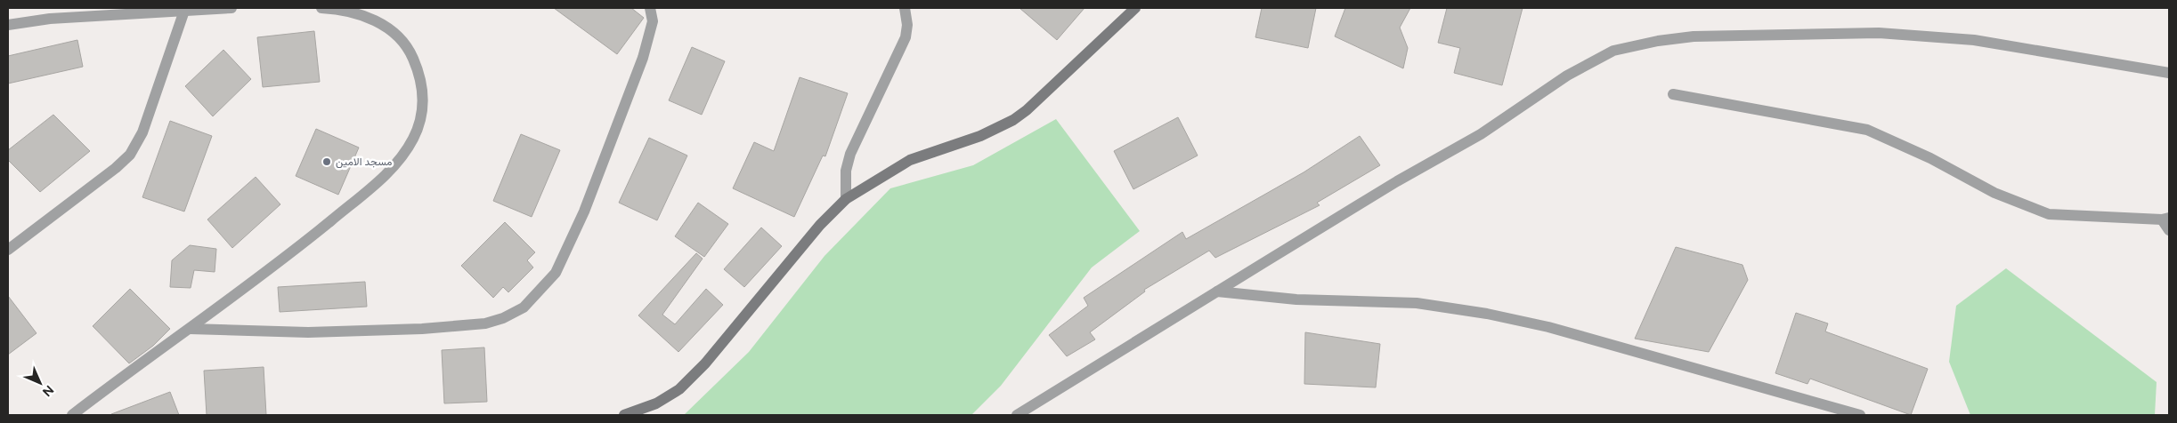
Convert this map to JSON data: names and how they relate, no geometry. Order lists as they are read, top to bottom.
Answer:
{
  "places": ["مسجد الامين"],
  "north": "bottom right"
}
